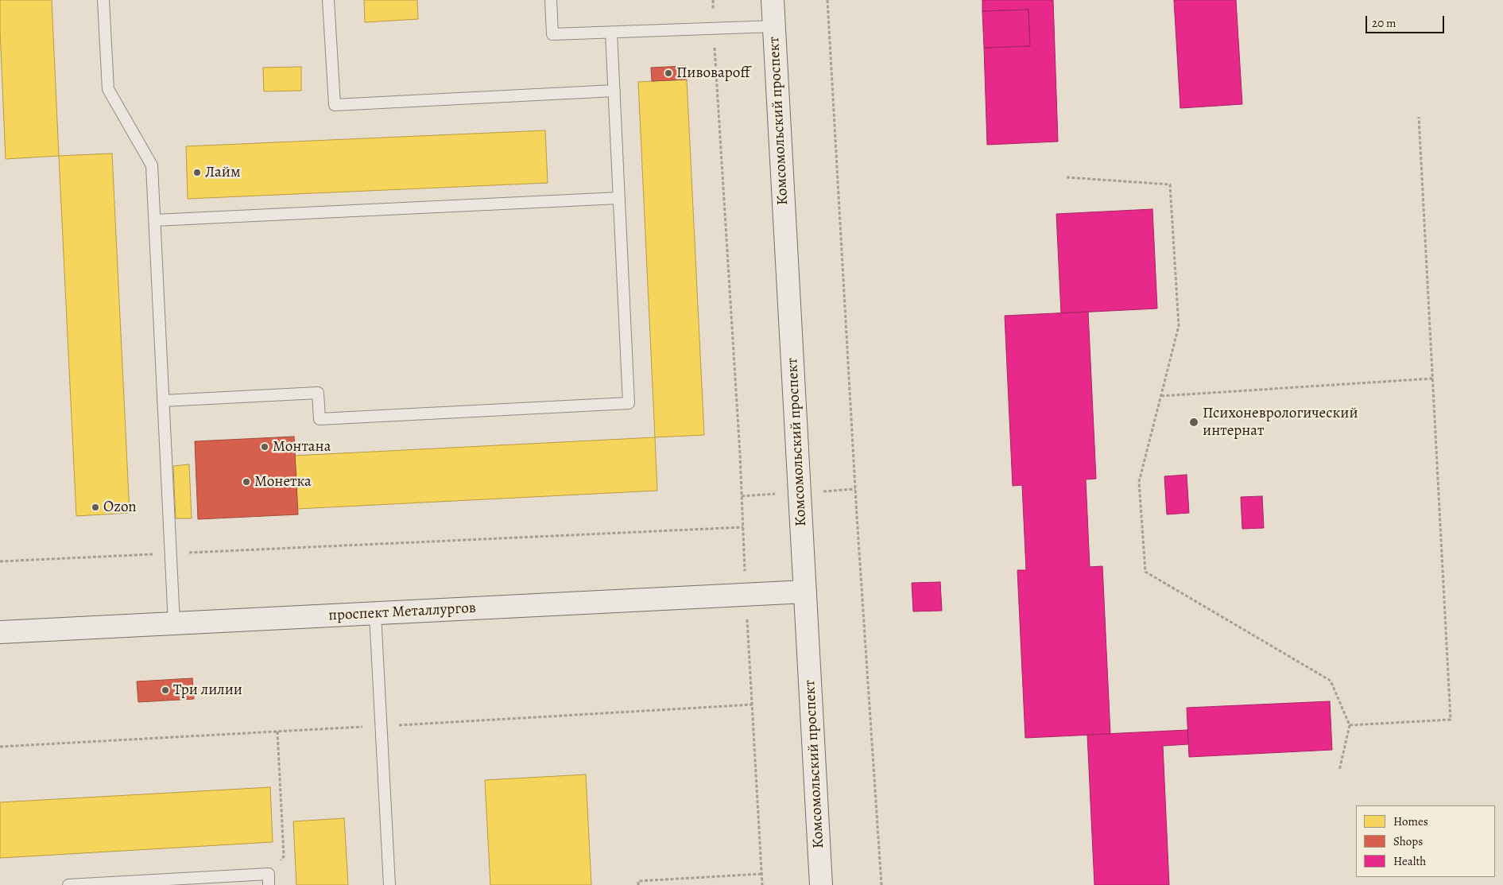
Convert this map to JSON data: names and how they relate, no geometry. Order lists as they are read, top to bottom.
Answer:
{
  "streets": {
    "street": ["Комсомольский проспект", "проспект Металлургов"]
  },
  "crossings": [
    ["Комсомольский проспект", "проспект Металлургов"]
  ],
  "places": [
    "Пивовароff",
    "Лайм",
    "Психоневрологический интернат",
    "Монтана",
    "Монетка",
    "Ozon",
    "Три лилии"
  ],
  "legend": ["Homes", "Shops", "Health"],
  "scale_bar": "20 m"
}
